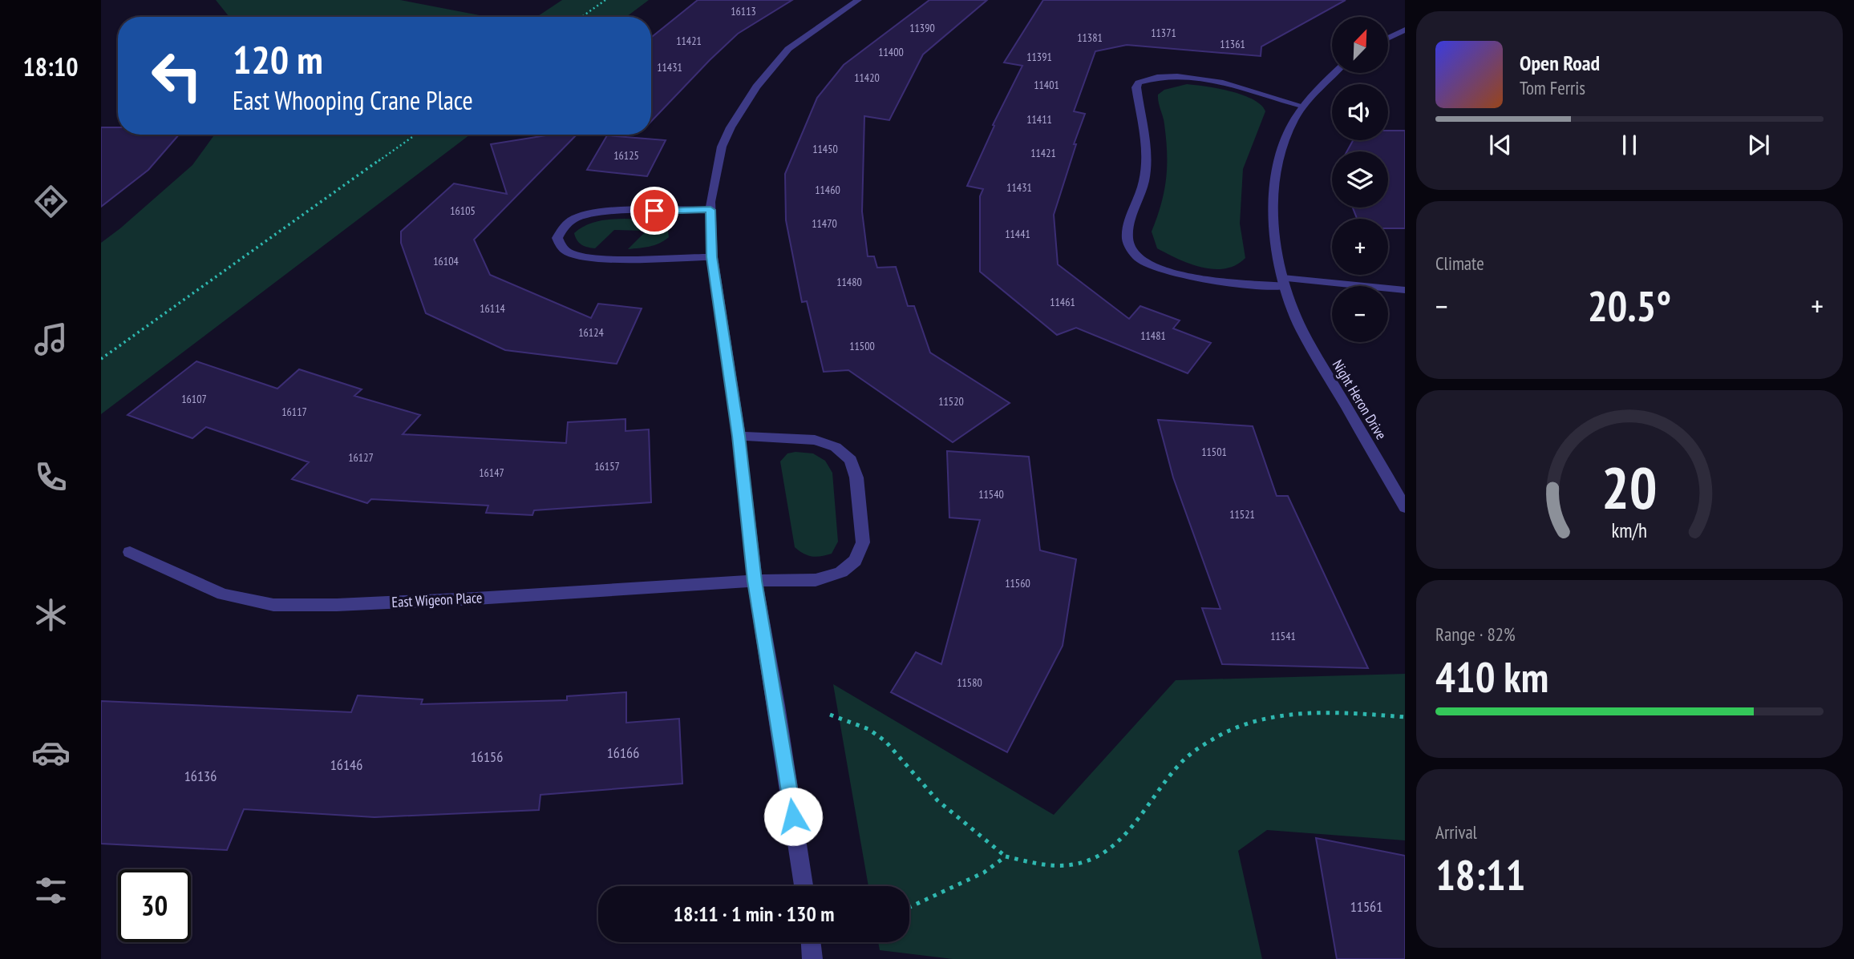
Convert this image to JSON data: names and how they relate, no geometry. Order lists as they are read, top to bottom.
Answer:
{
  "streets": {
    "street": ["Night Heron Drive", "East Wigeon Place"]
  },
  "house_numbers": [
    "16113",
    "11390",
    "11371",
    "11381",
    "11421",
    "11361",
    "11400",
    "11391",
    "11431",
    "11420",
    "11401",
    "11411",
    "11450",
    "11421",
    "16125",
    "11431",
    "11460",
    "16105",
    "11470",
    "11441",
    "16104",
    "11480",
    "11461",
    "16114",
    "16124",
    "11481",
    "11500",
    "16107",
    "11520",
    "16117",
    "11501",
    "16127",
    "16157",
    "16147",
    "11540",
    "11521",
    "11560",
    "11541",
    "11580",
    "16166",
    "16156",
    "16146",
    "16136",
    "11561"
  ],
  "north": "top right",
  "page": {
    "tabs": "18:10",
    "map_buttons": ["+", "−"],
    "turn": ["120 m", "East Whooping Crane Place"],
    "song": ["Open Road", "Tom Ferris"],
    "tile": [
      "Climate",
      ["Range · 82%", "410 km"],
      ["Arrival", "18:11"]
    ],
    "heat": ["−", "20.5°", "+"],
    "limit": "30",
    "trip": "18:11 · 1 min · 130 m",
    "gauge": ["20", "km/h"]
  }
}
